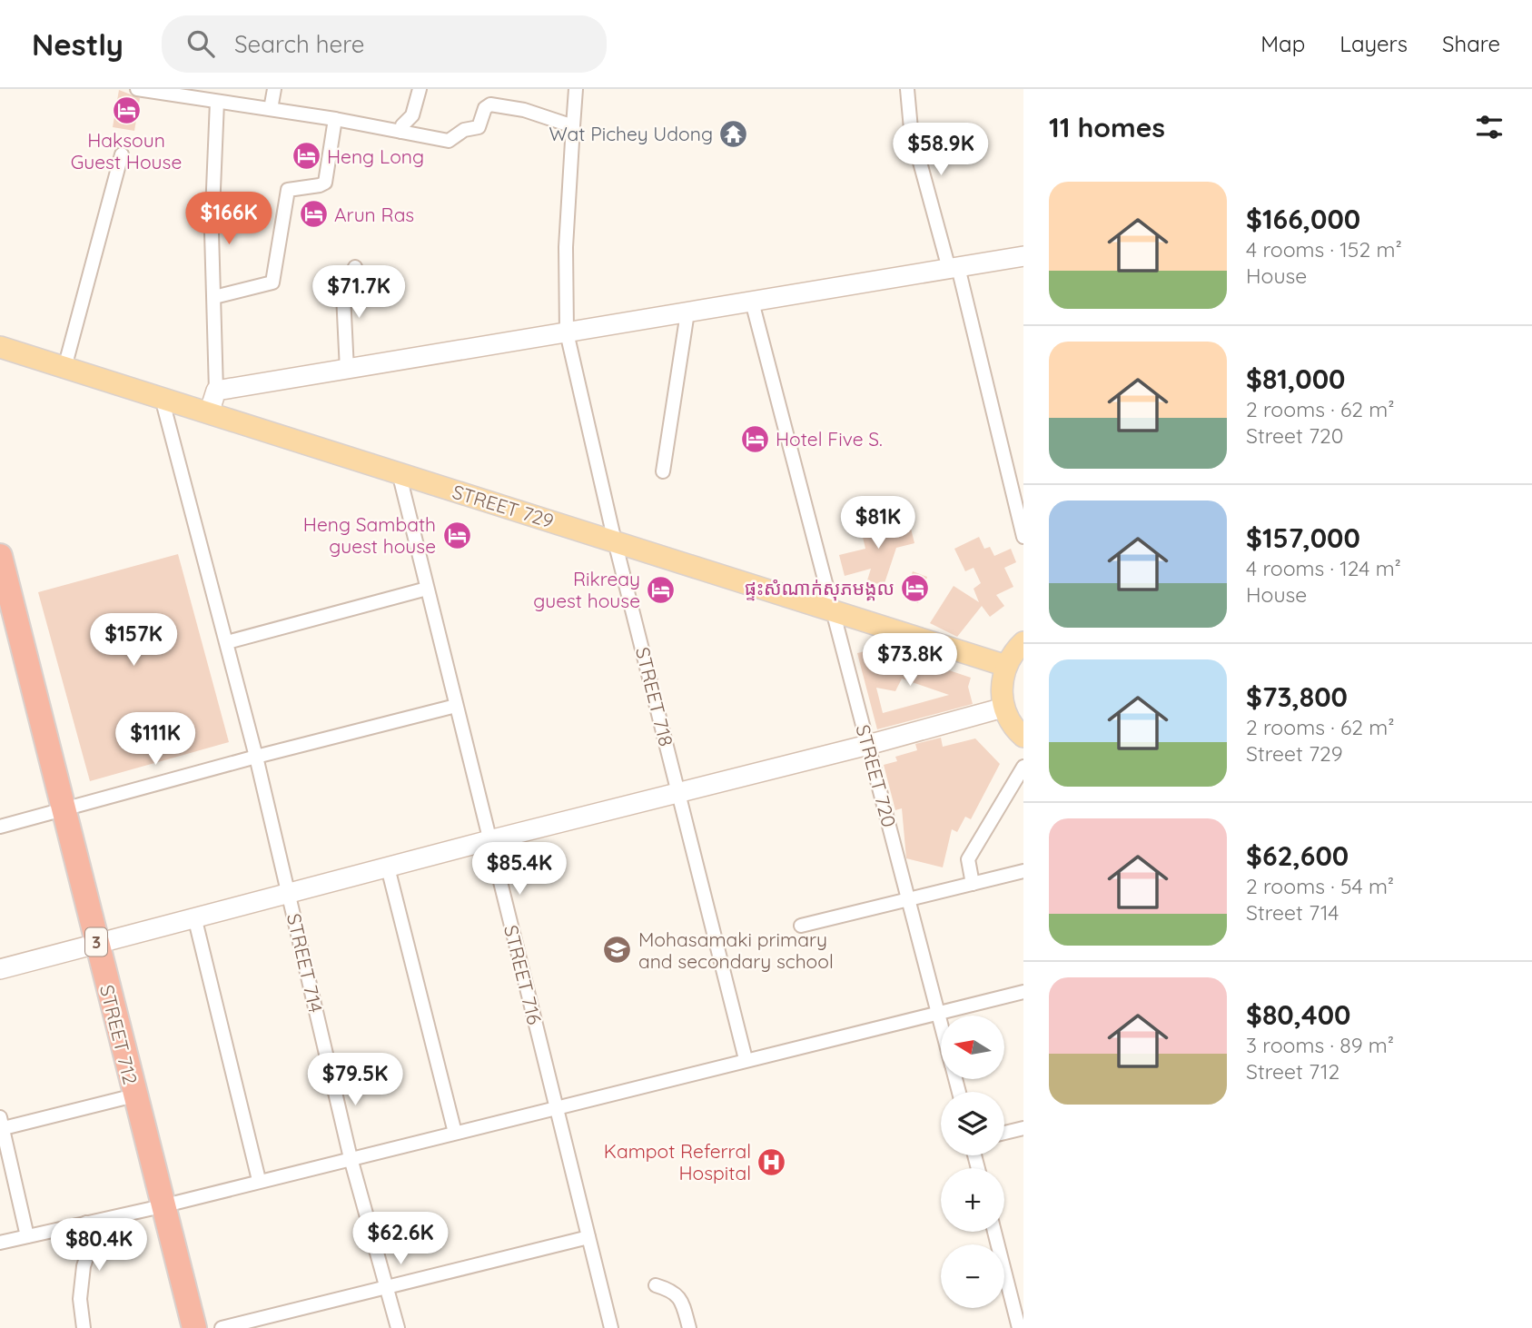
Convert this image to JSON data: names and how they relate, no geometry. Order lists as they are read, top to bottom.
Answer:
{
  "streets": {
    "highway": ["3", "STREET 712"],
    "main road": ["STREET 729"],
    "street": [
      "STREET 718",
      "STREET 720",
      "STREET 714",
      "STREET 716"
    ]
  },
  "crossings": [
    ["STREET 729", "STREET 718"],
    ["STREET 729", "STREET 720"],
    ["STREET 729", "STREET 714"],
    ["STREET 729", "STREET 716"]
  ],
  "places": {
    "hotel": [
      "Haksoun Guest House",
      "Heng Long",
      "Arun Ras",
      "Hotel Five S.",
      "Heng Sambath guest house",
      "ផ្ទះសំណាក់សុភមង្គល",
      "Rikreay guest house"
    ],
    "temple": ["Wat Pichey Udong"],
    "school or university": ["Mohasamaki primary and secondary school"],
    "hospital": ["Kampot Referral Hospital"]
  },
  "north": "left",
  "page": {
    "header": "Nestly",
    "search": "Search here",
    "nav": ["Map", "Layers", "Share"],
    "heading": "11 homes",
    "price": [
      "$58.9K",
      "$166K",
      "$71.7K",
      "$81K",
      "$157K",
      "$73.8K",
      "$111K",
      "$85.4K",
      "$79.5K",
      "$62.6K",
      "$80.4K"
    ],
    "list": [
      {
        "name": "$166,000",
        "note": "4 rooms · 152 m² · House"
      },
      {
        "name": "$81,000",
        "note": "2 rooms · 62 m² · Street 720"
      },
      {
        "name": "$157,000",
        "note": "4 rooms · 124 m² · House"
      },
      {
        "name": "$73,800",
        "note": "2 rooms · 62 m² · Street 729"
      },
      {
        "name": "$62,600",
        "note": "2 rooms · 54 m² · Street 714"
      },
      {
        "name": "$80,400",
        "note": "3 rooms · 89 m² · Street 712"
      }
    ],
    "map_buttons": ["+", "−"]
  }
}
